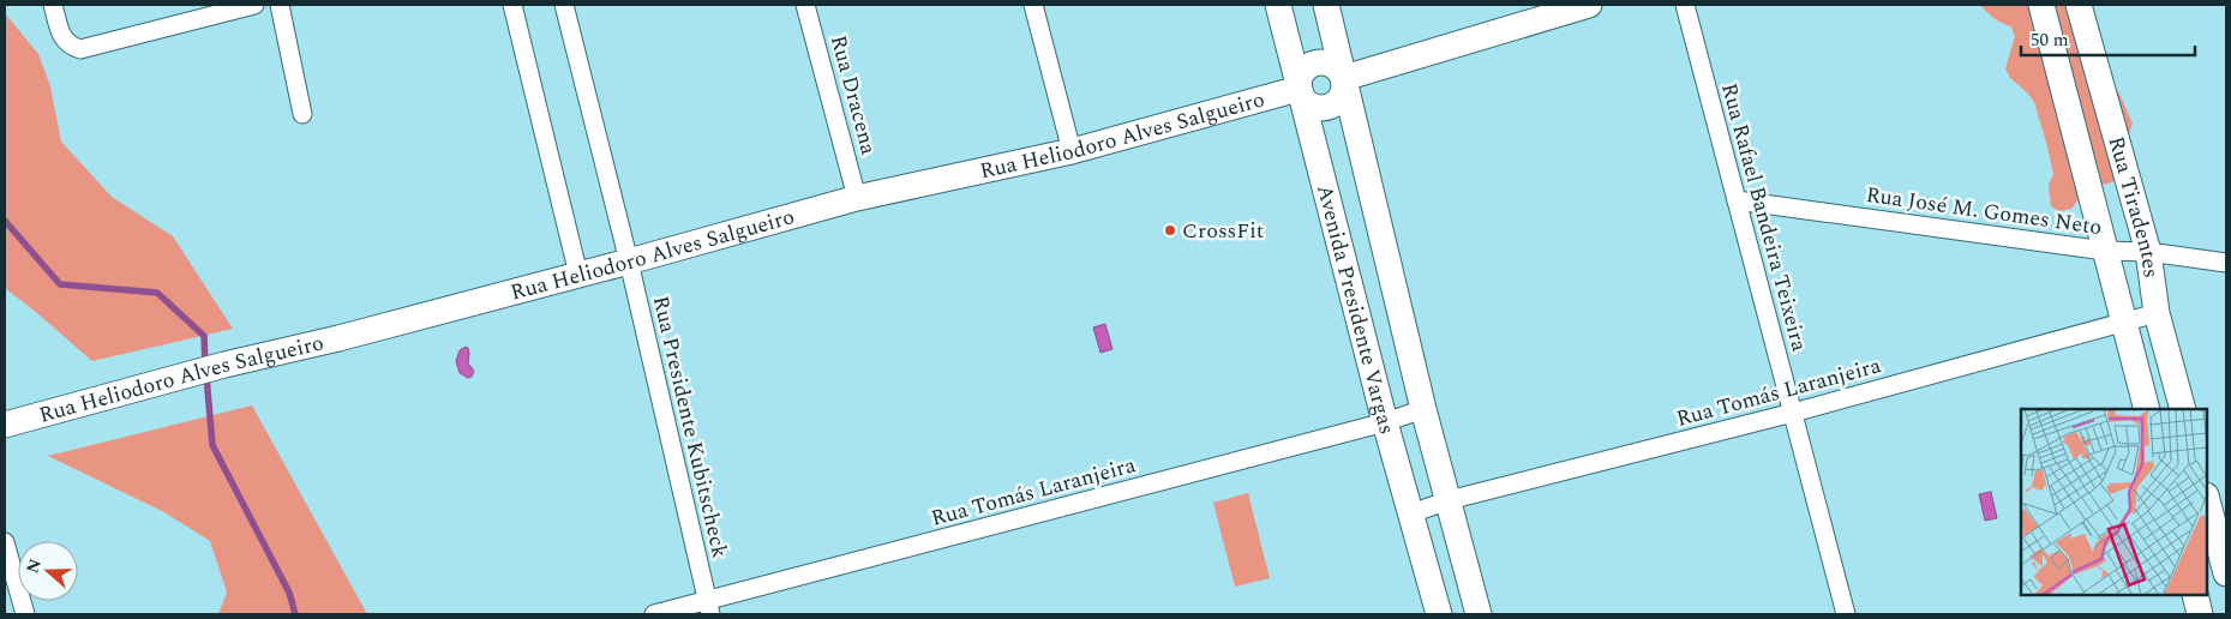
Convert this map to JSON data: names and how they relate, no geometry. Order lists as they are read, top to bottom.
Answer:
{
  "streets": {
    "main road": ["Rua Heliodoro Alves Salgueiro", "Rua Tiradentes", "Avenida Presidente Vargas"],
    "street": [
      "Rua Dracena",
      "Rua José M. Gomes Neto",
      "Rua Rafael Bandeira Teixeira",
      "Rua Tomás Laranjeira",
      "Rua Presidente Kubitscheck"
    ]
  },
  "crossings": [
    ["Rua Dracena", "Rua Heliodoro Alves Salgueiro"],
    ["Rua Heliodoro Alves Salgueiro", "Avenida Presidente Vargas"],
    ["Rua Heliodoro Alves Salgueiro", "Rua Presidente Kubitscheck"],
    ["Rua Tiradentes", "Rua José M. Gomes Neto"],
    ["Rua Tiradentes", "Rua Tomás Laranjeira"],
    ["Rua José M. Gomes Neto", "Rua Rafael Bandeira Teixeira"],
    ["Rua Rafael Bandeira Teixeira", "Rua Tomás Laranjeira"],
    ["Avenida Presidente Vargas", "Rua Tomás Laranjeira"],
    ["Rua Tomás Laranjeira", "Rua Presidente Kubitscheck"]
  ],
  "places": ["CrossFit"],
  "scale_bar": "50 m",
  "north": "left"
}
